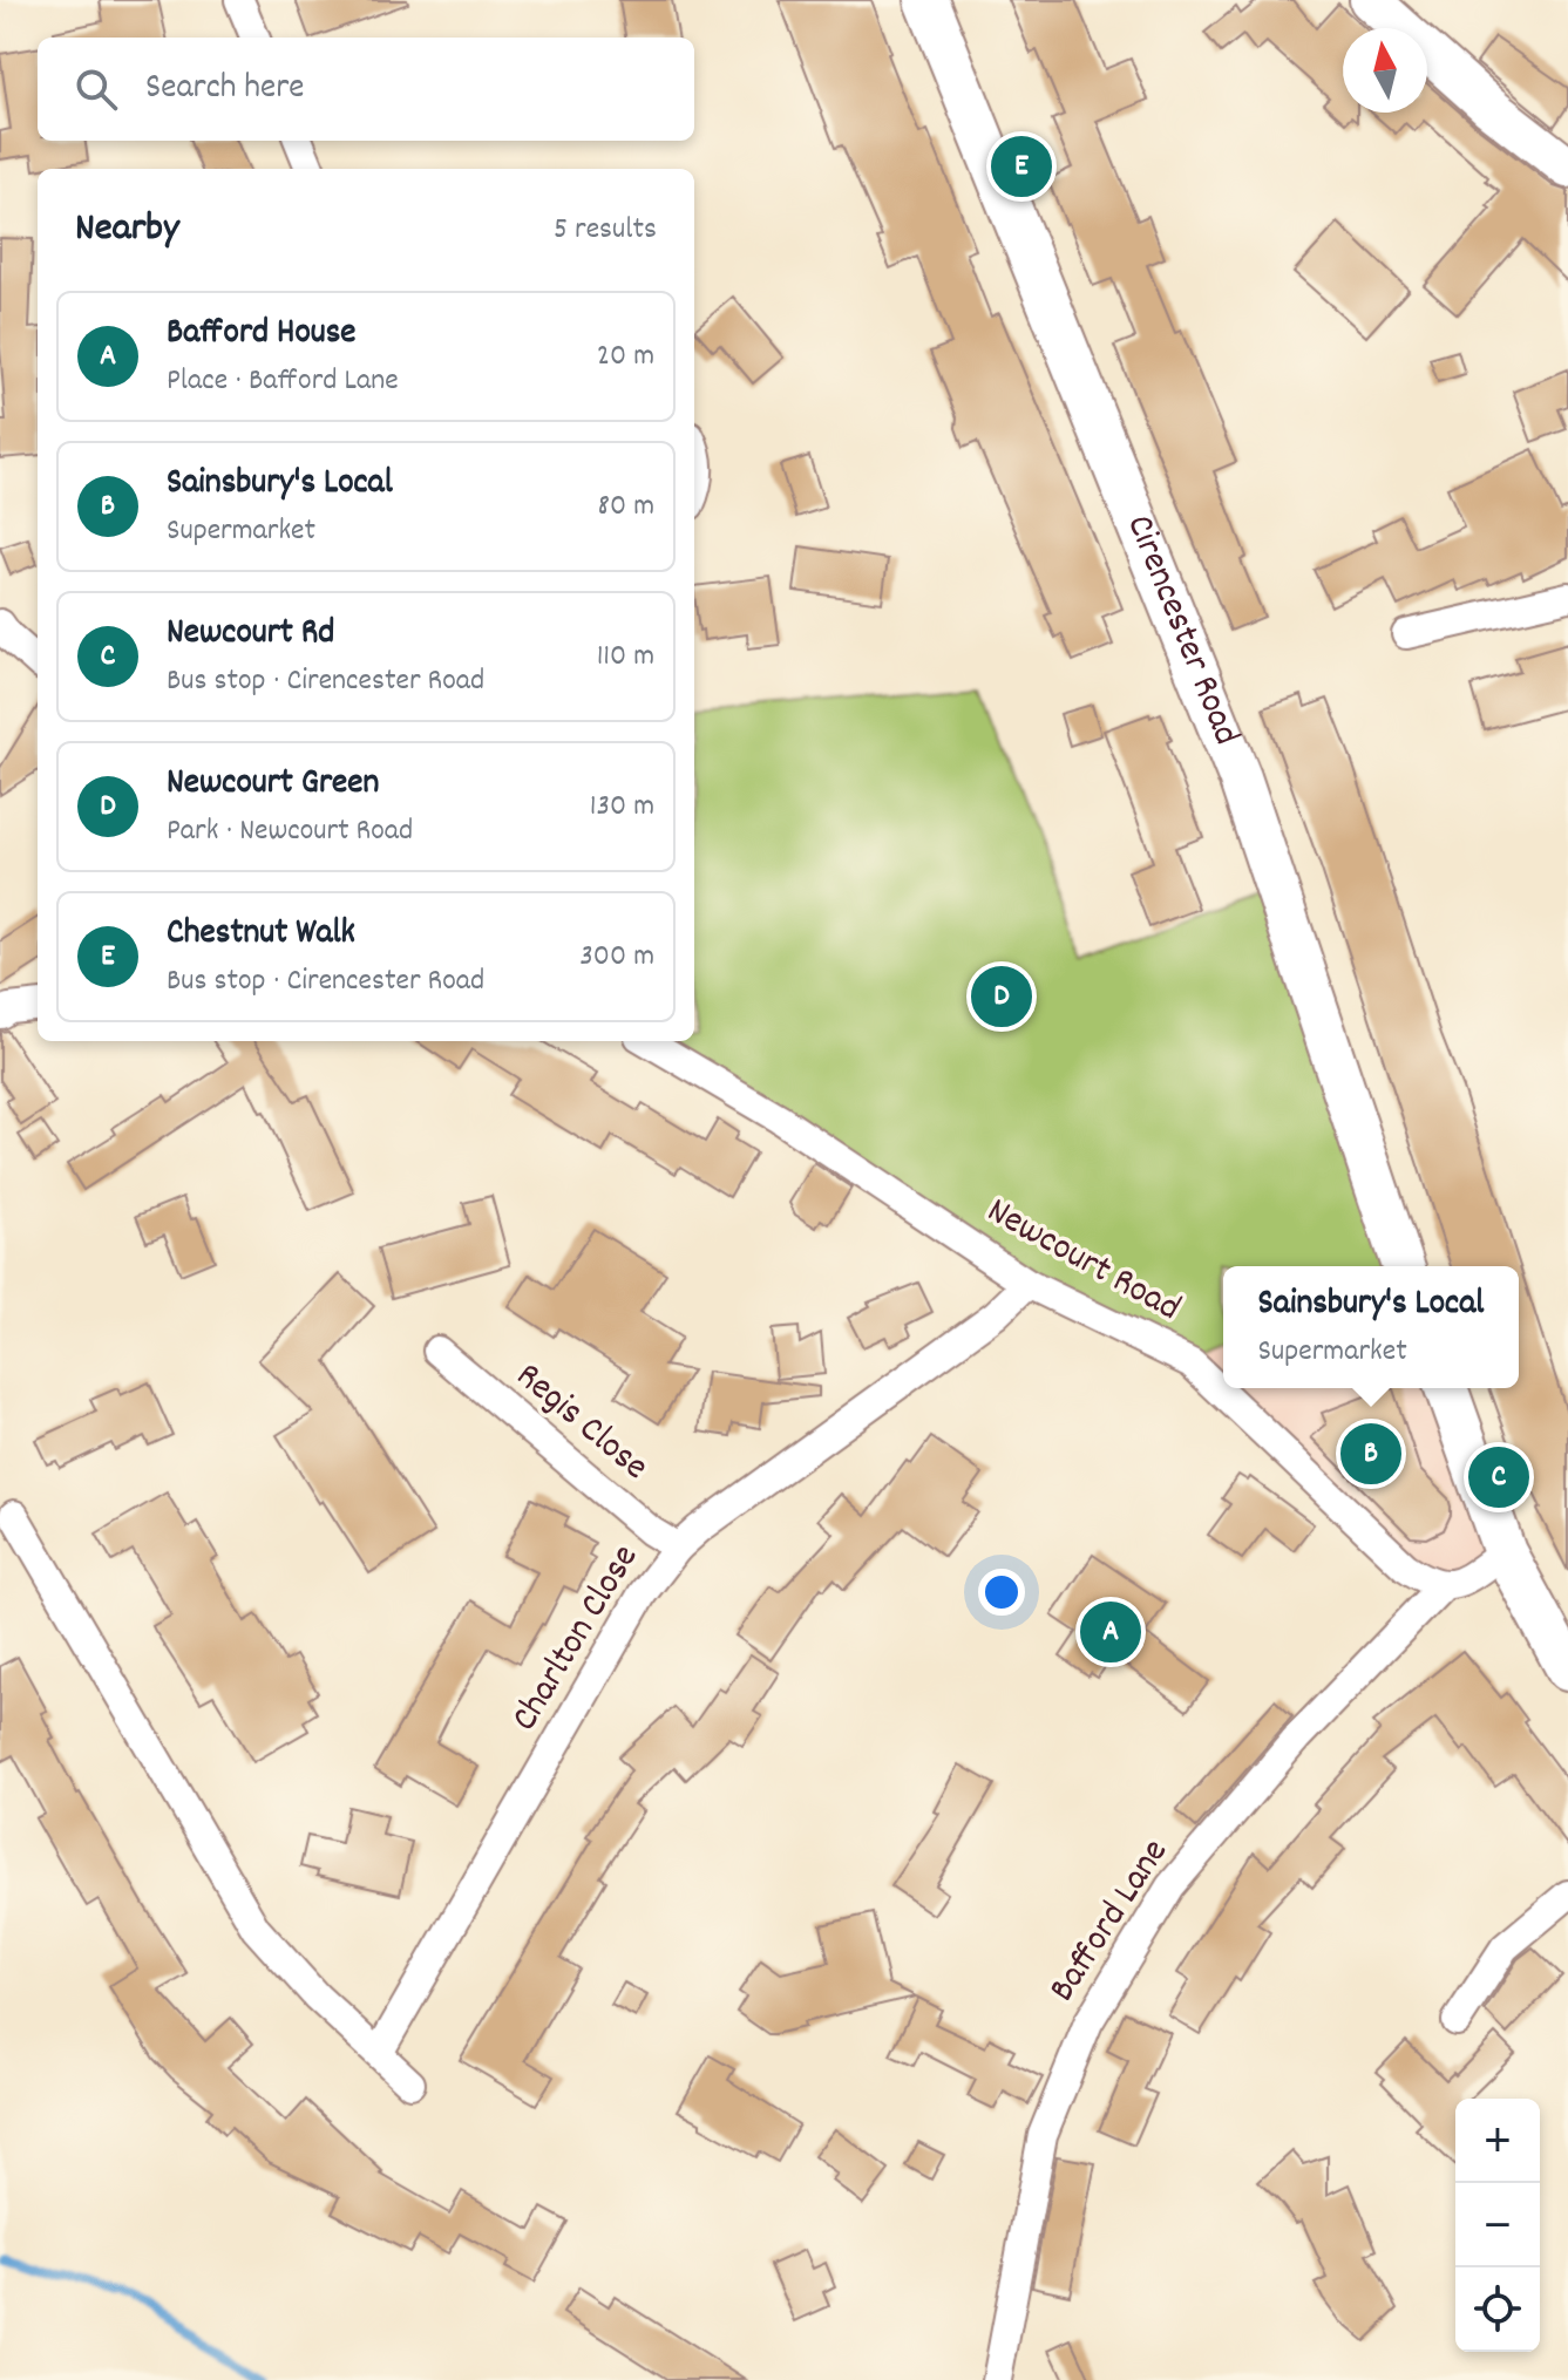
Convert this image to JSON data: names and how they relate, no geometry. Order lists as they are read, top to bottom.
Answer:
{
  "streets": {
    "main road": ["Cirencester Road"],
    "street": [
      "Newcourt Road",
      "Regis Close",
      "Charlton Close",
      "Bafford Lane"
    ]
  },
  "crossings": [
    ["Newcourt Road", "Charlton Close"],
    ["Newcourt Road", "Bafford Lane"],
    ["Regis Close", "Charlton Close"]
  ],
  "north": "top",
  "page": {
    "search": "Search here",
    "pins": [
      "E",
      "D",
      "B",
      "C",
      "A"
    ],
    "heading": ["Nearby", "5 results"],
    "list": [
      {
        "mark": "A",
        "name": "Bafford House",
        "note": "Place · Bafford Lane",
        "value": "20 m"
      },
      {
        "mark": "B",
        "name": "Sainsbury's Local",
        "note": "Supermarket",
        "value": "80 m"
      },
      {
        "mark": "C",
        "name": "Newcourt Rd",
        "note": "Bus stop · Cirencester Road",
        "value": "110 m"
      },
      {
        "mark": "D",
        "name": "Newcourt Green",
        "note": "Park · Newcourt Road",
        "value": "130 m"
      },
      {
        "mark": "E",
        "name": "Chestnut Walk",
        "note": "Bus stop · Cirencester Road",
        "value": "300 m"
      }
    ],
    "popup": ["Sainsbury's Local", "Supermarket"],
    "map_buttons": ["+", "−"]
  }
}
